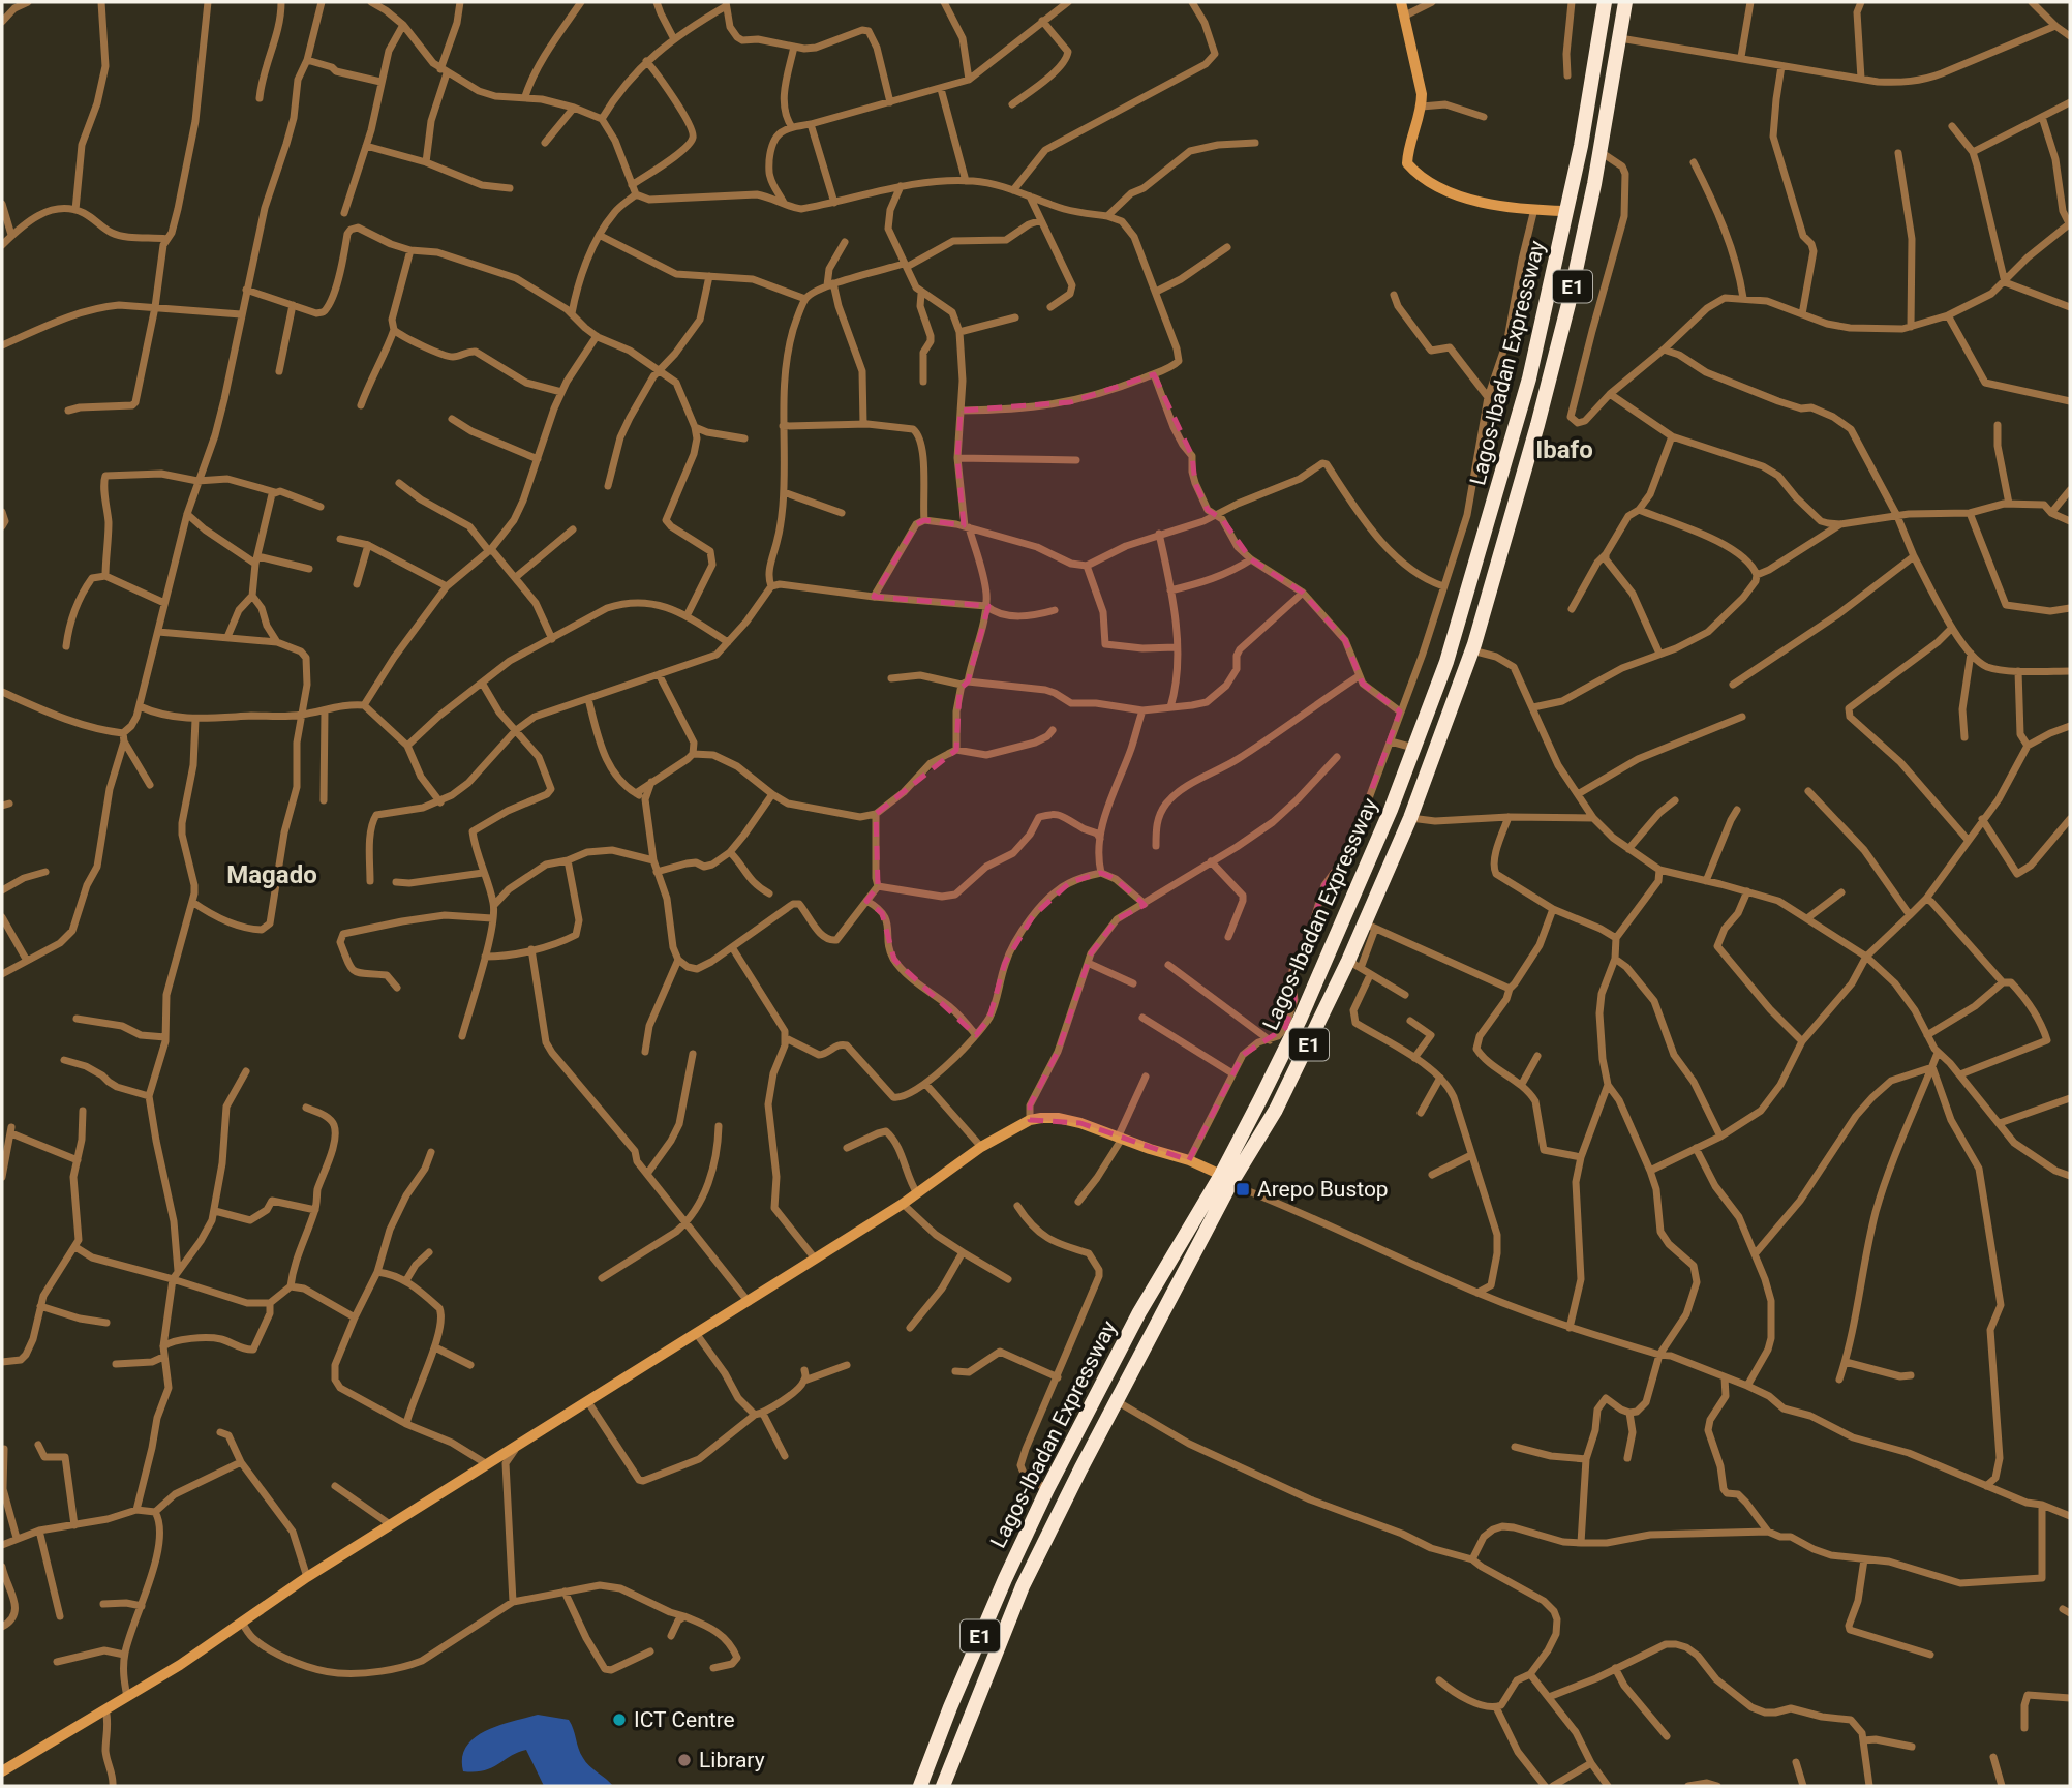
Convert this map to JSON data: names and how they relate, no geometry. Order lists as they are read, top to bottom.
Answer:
{
  "streets": {
    "highway": ["E1", "Lagos-Ibadan Expressway"]
  },
  "districts": ["Ibafo", "Magado"],
  "places": {
    "transit": ["Arepo Bustop"],
    "other": ["ICT Centre", "Library"]
  }
}
